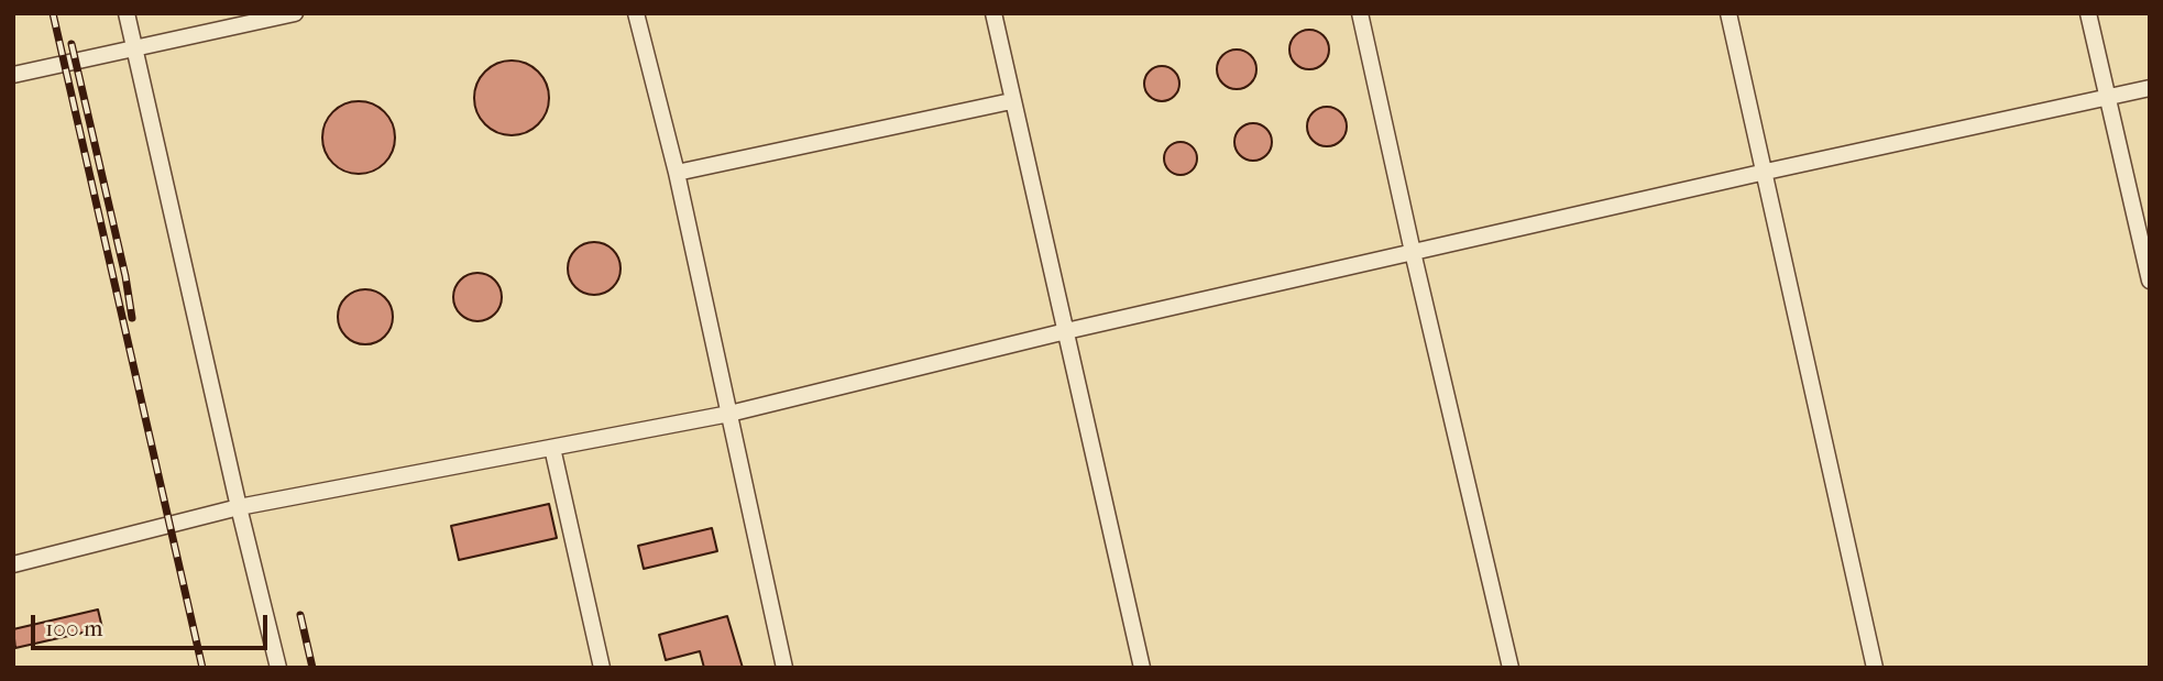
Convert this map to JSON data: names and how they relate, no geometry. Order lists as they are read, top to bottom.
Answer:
{
  "scale_bar": "100 m"
}
